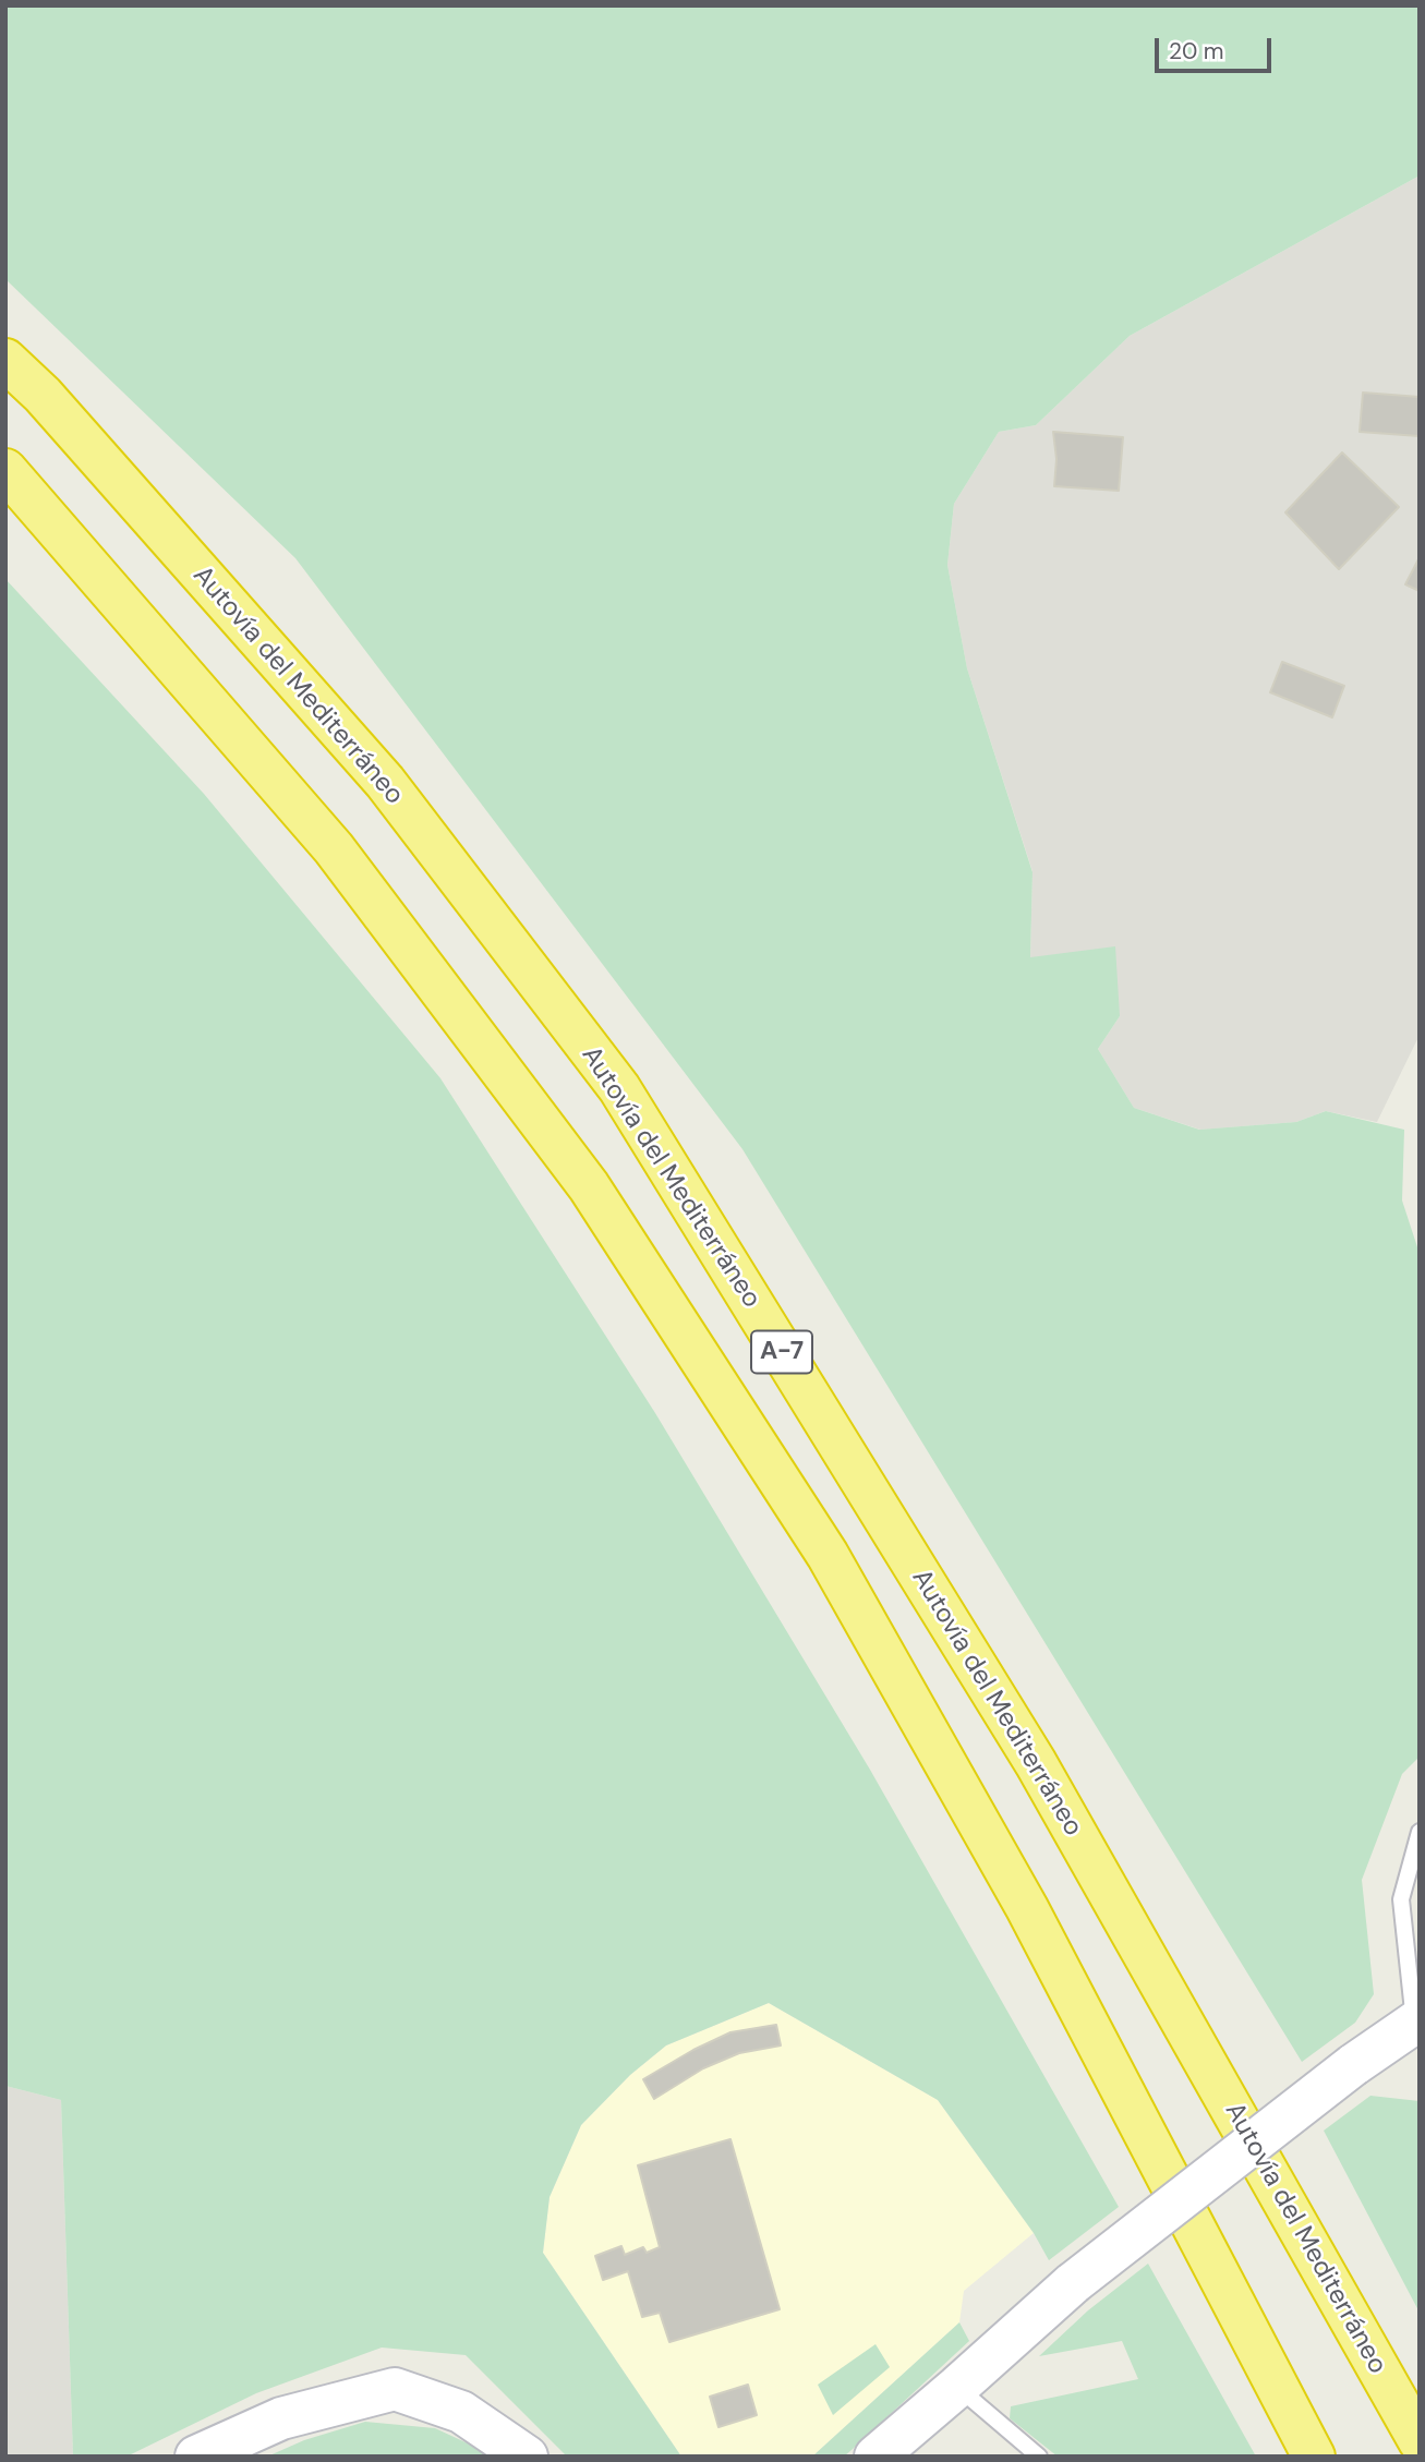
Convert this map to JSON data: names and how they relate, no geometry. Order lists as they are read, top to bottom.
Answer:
{
  "streets": {
    "highway": ["Autovía del Mediterráneo", "A-7"]
  },
  "scale_bar": "20 m"
}
